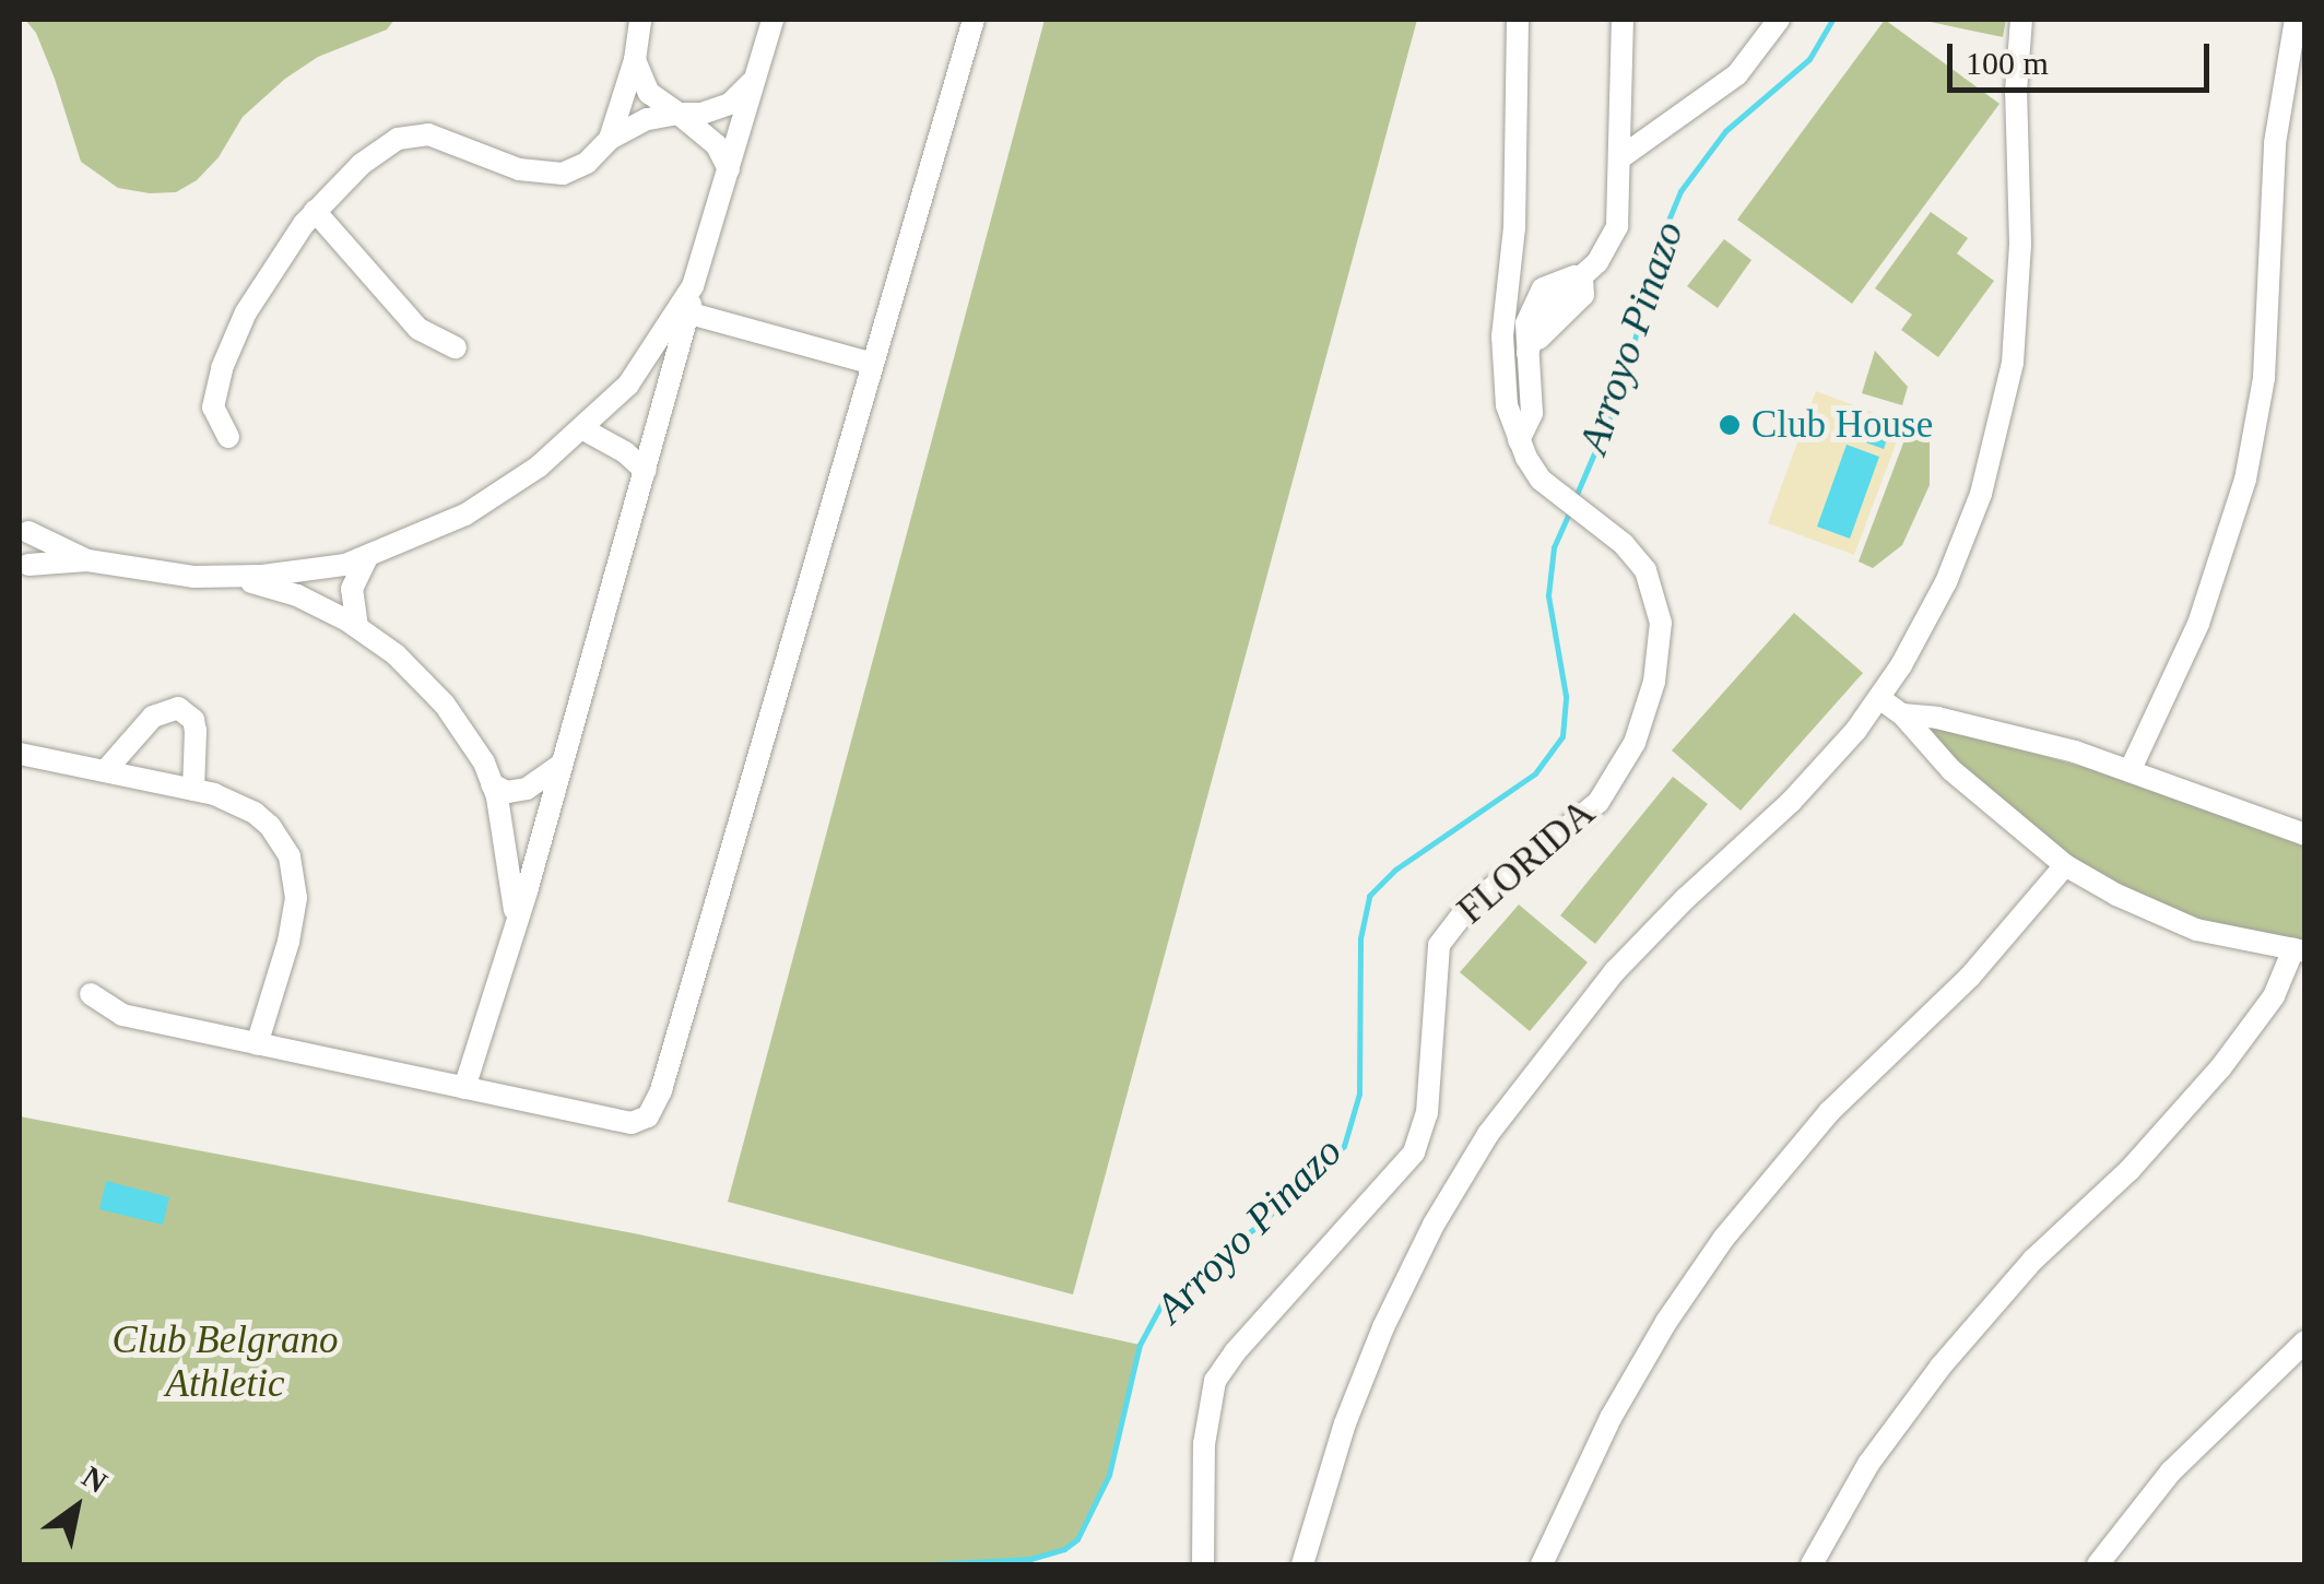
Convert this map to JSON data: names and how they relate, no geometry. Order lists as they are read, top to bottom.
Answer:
{
  "streets": {
    "street": ["FLORIDA"]
  },
  "water": ["Arroyo Pinazo"],
  "parks": ["Club Belgrano Athletic"],
  "places": ["Club House"],
  "scale_bar": "100 m",
  "north": "top right"
}
